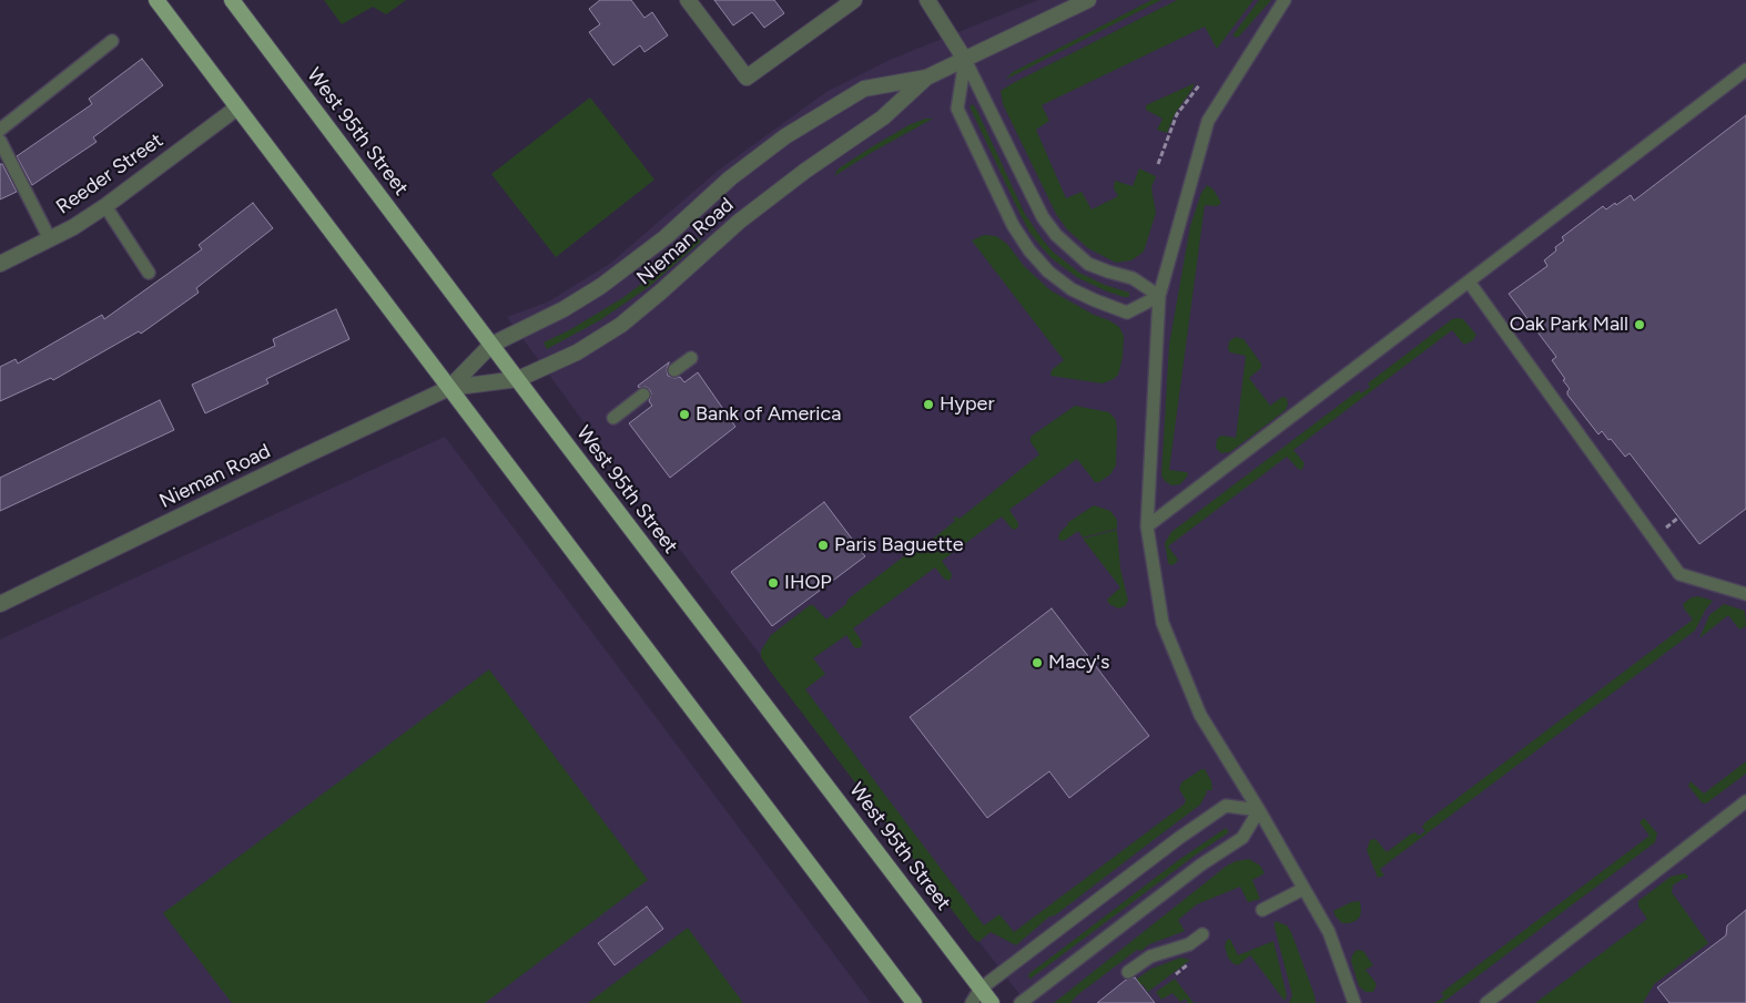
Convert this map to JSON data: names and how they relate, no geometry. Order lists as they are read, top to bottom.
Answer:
{
  "streets": {
    "main road": ["West 95th Street"],
    "street": ["Reeder Street", "Nieman Road"]
  },
  "crossings": [
    ["West 95th Street", "Nieman Road"]
  ],
  "places": [
    "Oak Park Mall",
    "Hyper",
    "Bank of America",
    "Paris Baguette",
    "IHOP",
    "Macy's"
  ]
}
